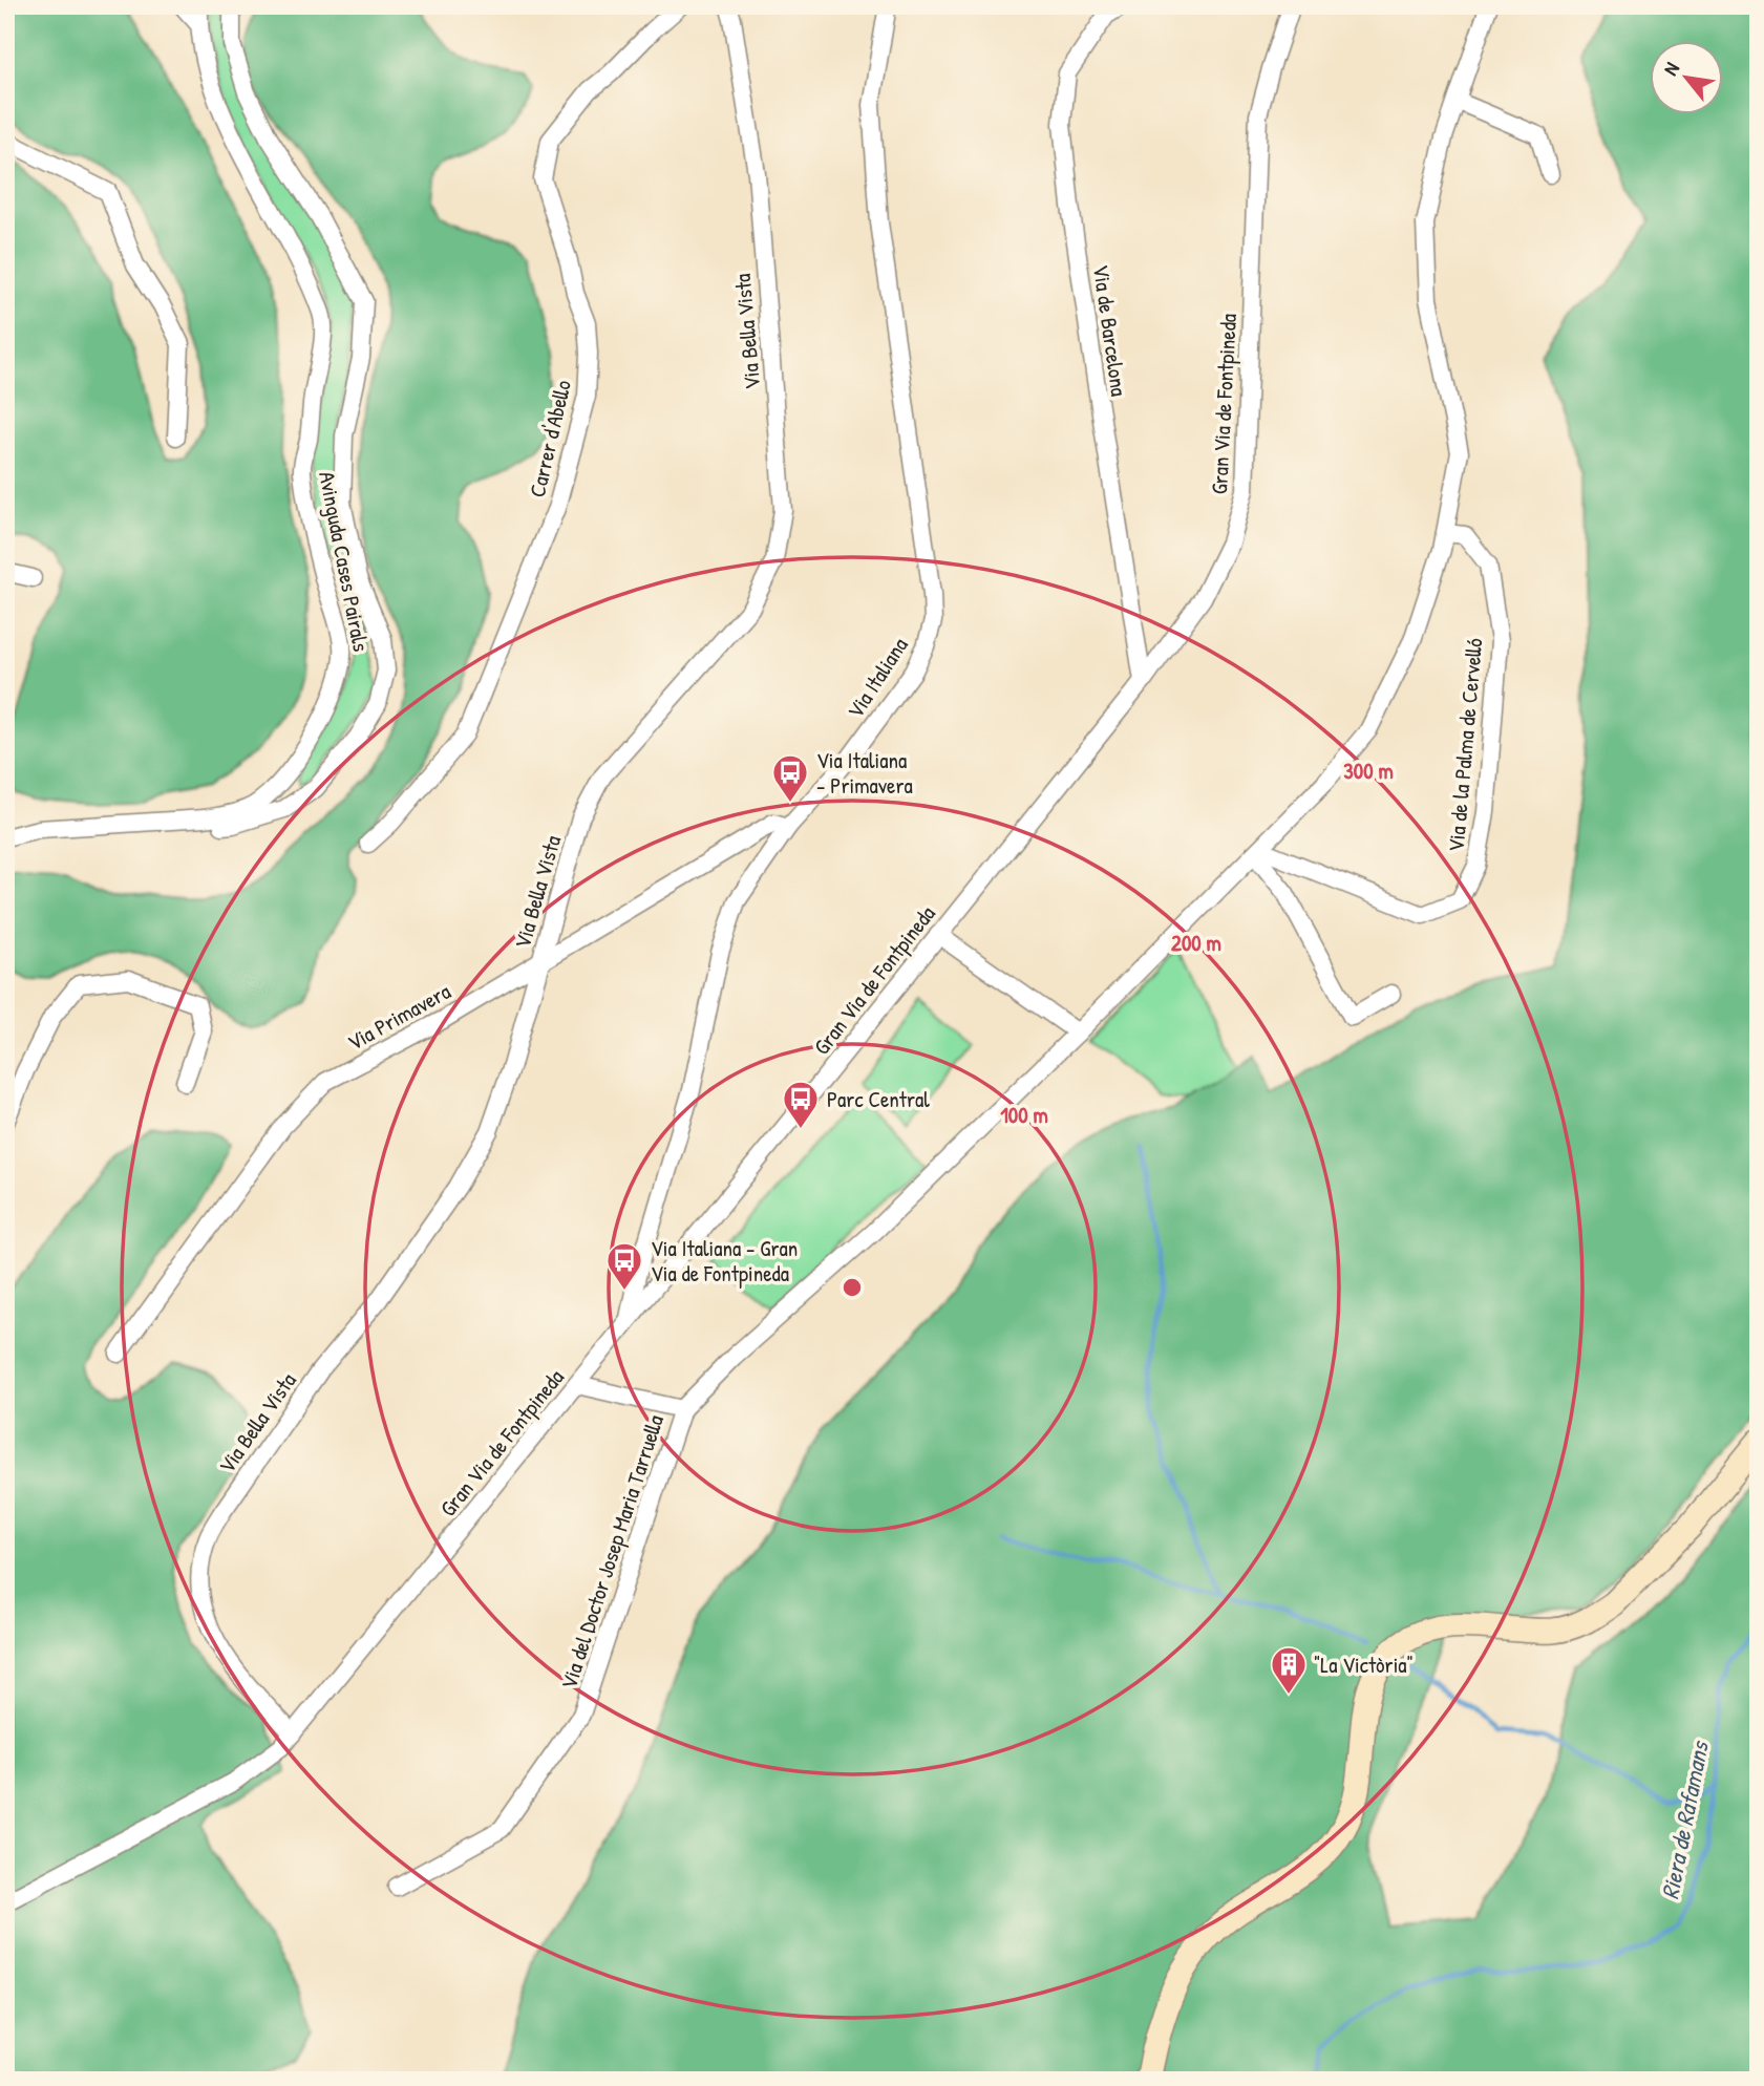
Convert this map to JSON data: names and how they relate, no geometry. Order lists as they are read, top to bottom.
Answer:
{
  "streets": {
    "street": [
      "Via de Barcelona",
      "Via Bella Vista",
      "Gran Via de Fontpineda",
      "Carrer d'Abello",
      "Avinguda Cases Pairals",
      "Via Italiana",
      "Via de la Palma de Cervelló",
      "Via Primavera",
      "Via del Doctor Josep Maria Tarruella"
    ]
  },
  "crossings": [
    ["Via de Barcelona", "Gran Via de Fontpineda"],
    ["Via Bella Vista", "Gran Via de Fontpineda"],
    ["Via Bella Vista", "Via Primavera"],
    ["Gran Via de Fontpineda", "Via Italiana"],
    ["Via Italiana", "Via Primavera"],
    ["Via de la Palma de Cervelló", "Via del Doctor Josep Maria Tarruella"]
  ],
  "water": ["Riera de Rafamans"],
  "places": {
    "bus stop": ["Via Italiana - Primavera", "Parc Central", "Via Italiana - Gran Via de Fontpineda"],
    "building": ["\"La Victòria\""]
  },
  "north": "top left",
  "rings": ["300 m", "200 m", "100 m"]
}
